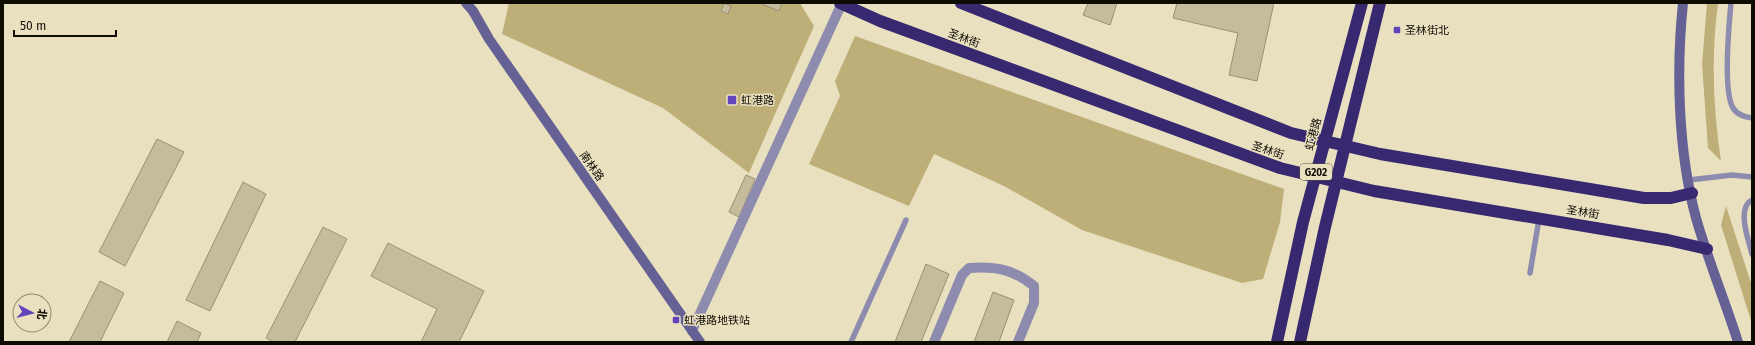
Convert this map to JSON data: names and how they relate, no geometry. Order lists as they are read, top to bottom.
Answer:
{
  "streets": {
    "highway": ["圣林街", "虹港路", "G202"],
    "street": ["南林路"]
  },
  "crossings": [
    ["圣林街", "虹港路"],
    ["圣林街", "G202"]
  ],
  "places": {
    "transit": ["圣林街北", "虹港路", "虹港路地铁站"]
  },
  "scale_bar": "50 m",
  "north": "right"
}
